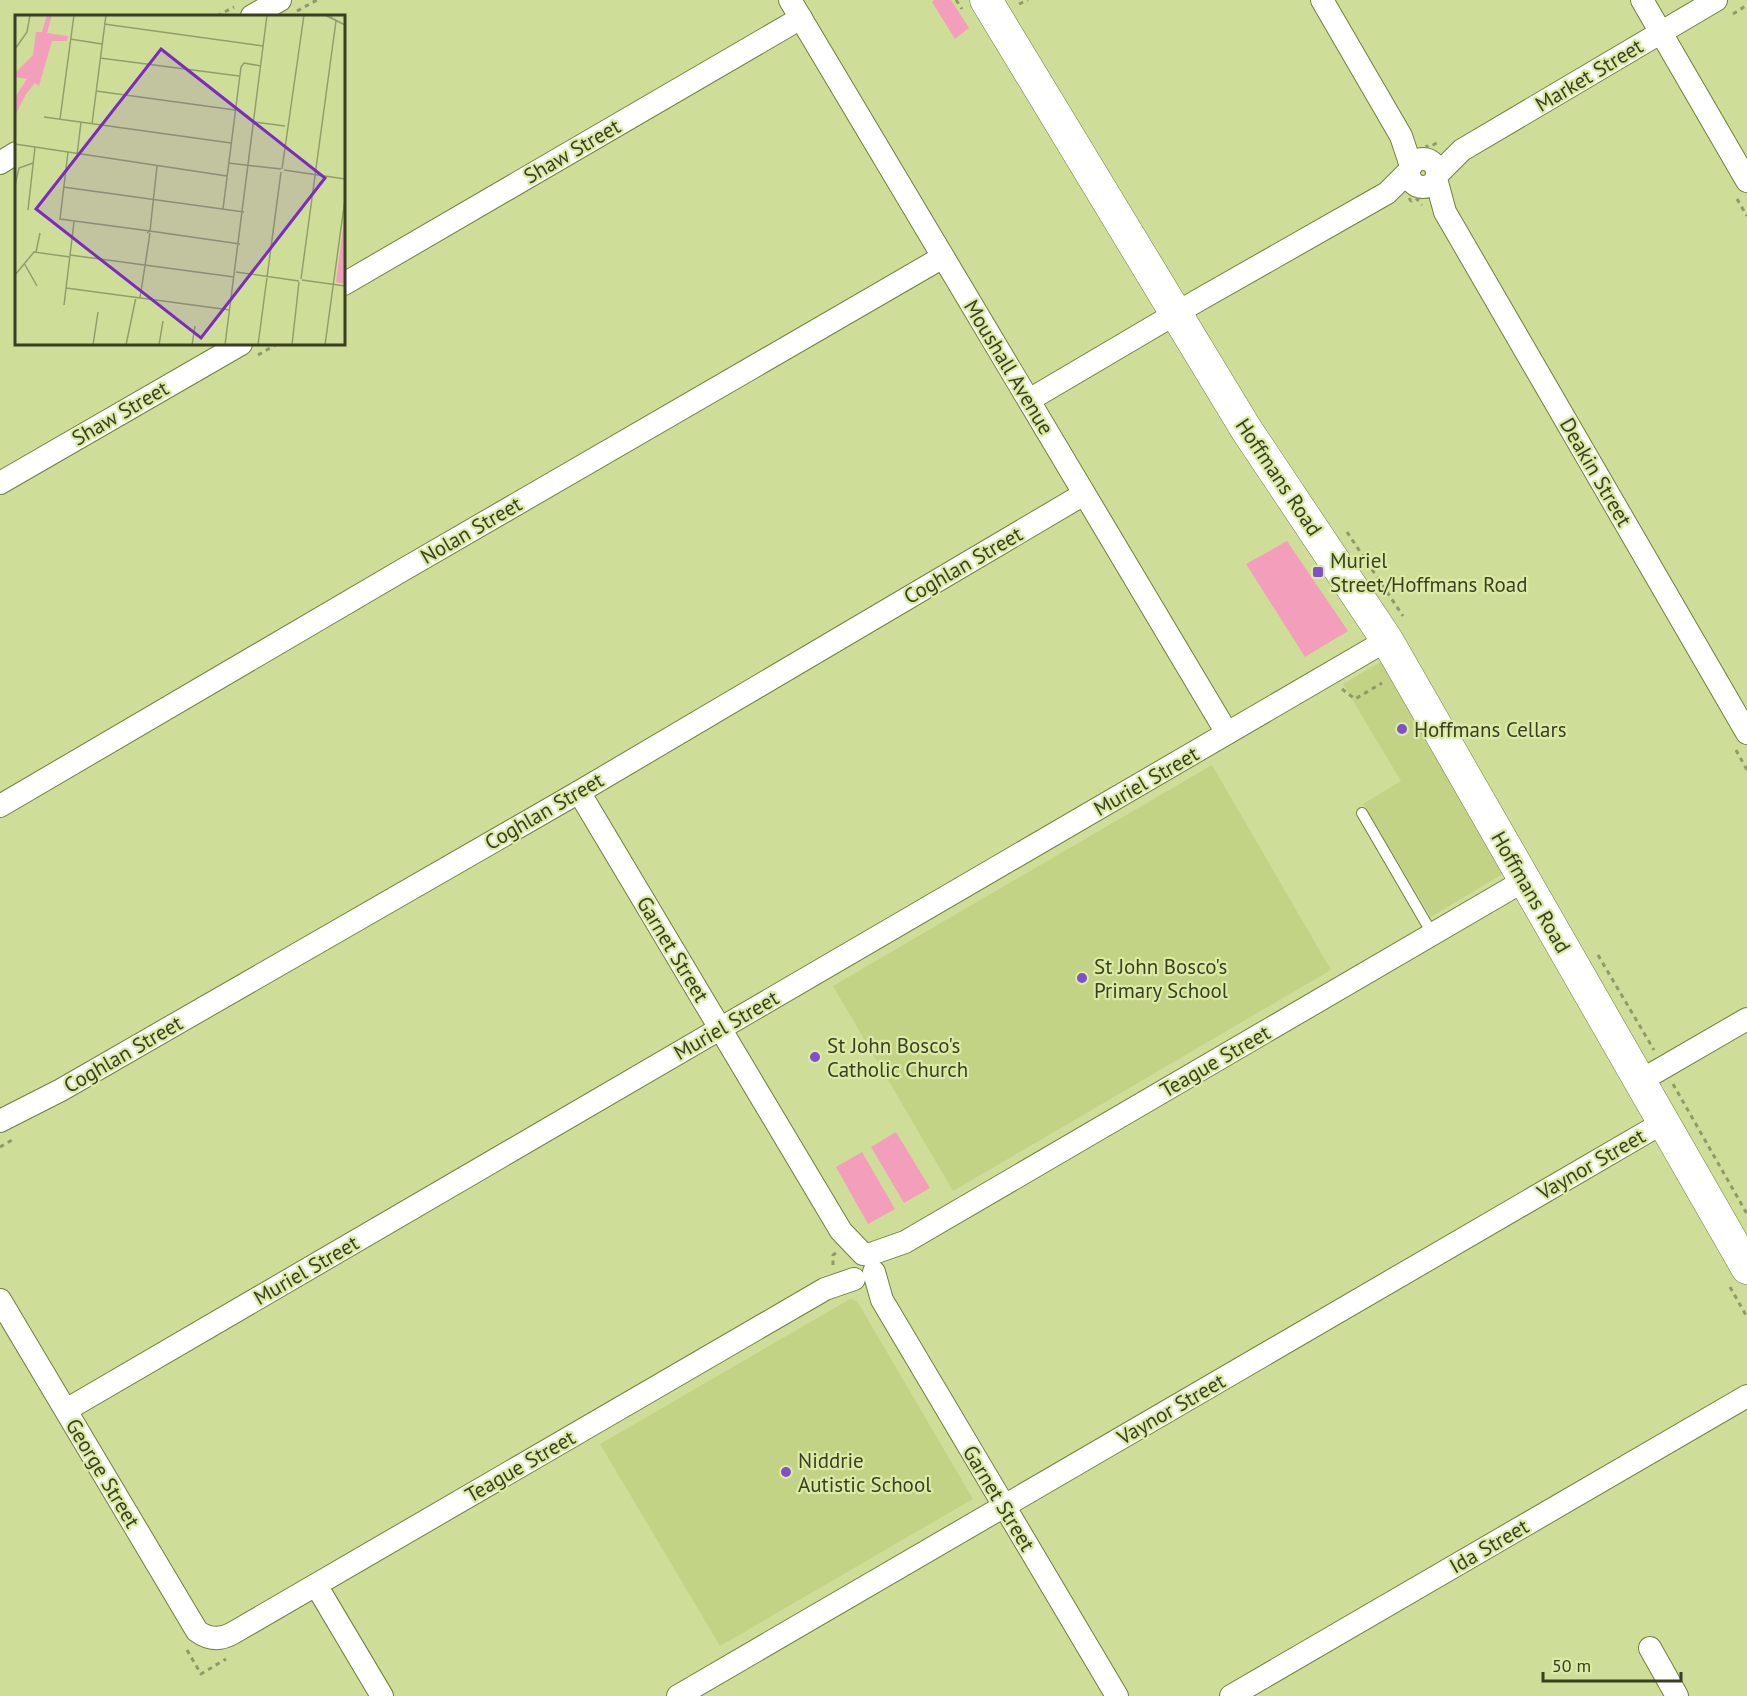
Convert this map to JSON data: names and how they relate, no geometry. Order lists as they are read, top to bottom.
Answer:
{
  "streets": {
    "main road": ["Hoffmans Road"],
    "street": [
      "Market Street",
      "Shaw Street",
      "Moushall Avenue",
      "Deakin Street",
      "Nolan Street",
      "Coghlan Street",
      "Muriel Street",
      "Garnet Street",
      "Teague Street",
      "Vaynor Street",
      "George Street",
      "Ida Street"
    ]
  },
  "crossings": [
    ["Market Street", "Moushall Avenue"],
    ["Market Street", "Deakin Street"],
    ["Market Street", "Hoffmans Road"],
    ["Shaw Street", "Moushall Avenue"],
    ["Moushall Avenue", "Nolan Street"],
    ["Moushall Avenue", "Coghlan Street"],
    ["Moushall Avenue", "Muriel Street"],
    ["Hoffmans Road", "Muriel Street"],
    ["Hoffmans Road", "Teague Street"],
    ["Hoffmans Road", "Vaynor Street"],
    ["Coghlan Street", "Garnet Street"],
    ["Muriel Street", "Garnet Street"],
    ["Muriel Street", "George Street"],
    ["Garnet Street", "Teague Street"],
    ["Garnet Street", "Vaynor Street"],
    ["Teague Street", "George Street"]
  ],
  "places": {
    "transit": ["Muriel Street/Hoffmans Road"],
    "other": [
      "Hoffmans Cellars",
      "St John Bosco's Primary School",
      "St John Bosco's Catholic Church",
      "Niddrie Autistic School"
    ]
  },
  "scale_bar": "50 m"
}
